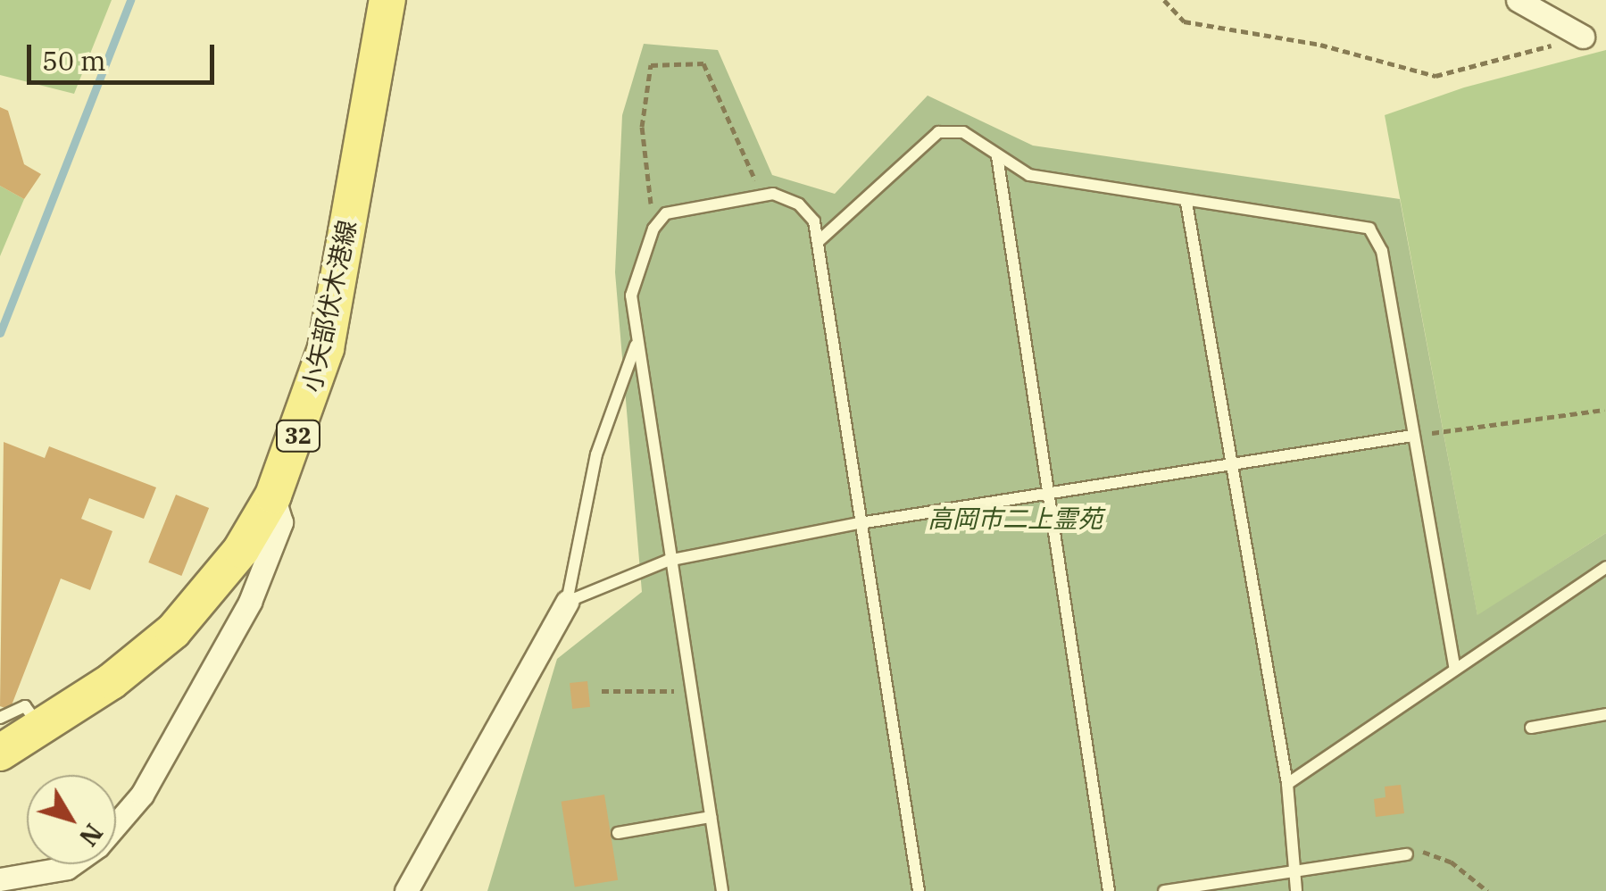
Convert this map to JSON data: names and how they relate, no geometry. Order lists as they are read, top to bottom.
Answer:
{
  "streets": {
    "main road": ["小矢部伏木港線", "32"]
  },
  "parks": ["高岡市二上霊苑"],
  "scale_bar": "50 m",
  "north": "bottom right"
}
